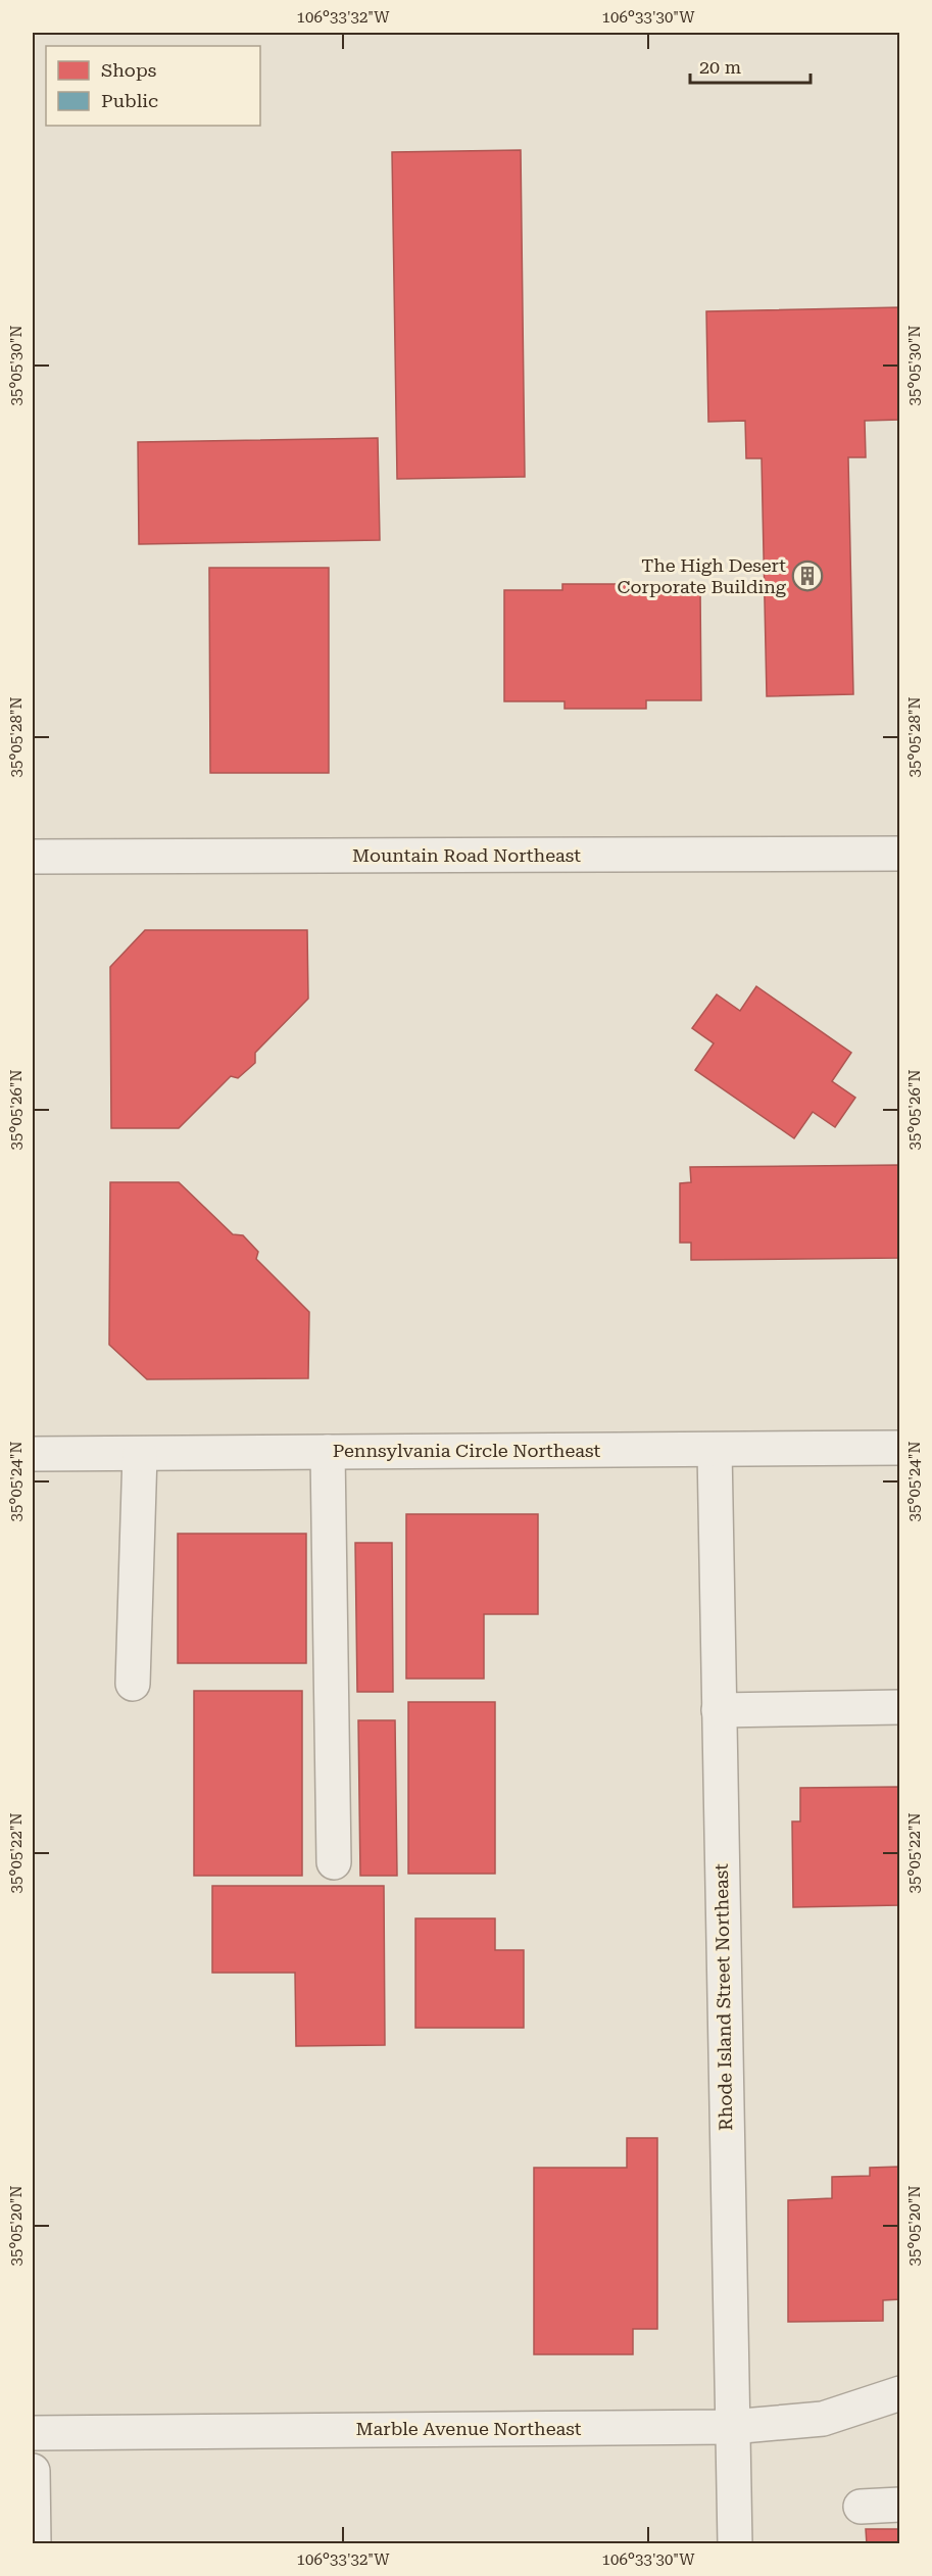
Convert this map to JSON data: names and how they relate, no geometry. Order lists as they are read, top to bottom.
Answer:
{
  "streets": {
    "street": [
      "Mountain Road Northeast",
      "Pennsylvania Circle Northeast",
      "Rhode Island Street Northeast",
      "Marble Avenue Northeast"
    ]
  },
  "crossings": [
    ["Pennsylvania Circle Northeast", "Rhode Island Street Northeast"],
    ["Rhode Island Street Northeast", "Marble Avenue Northeast"]
  ],
  "places": {
    "building": ["The High Desert Corporate Building"]
  },
  "legend": ["Shops", "Public"],
  "scale_bar": "20 m",
  "coordinates": [
    "106°33'32\"W",
    "106°33'30\"W",
    "35°05'30\"N",
    "35°05'28\"N",
    "35°05'26\"N",
    "35°05'24\"N",
    "35°05'22\"N",
    "35°05'20\"N"
  ]
}
